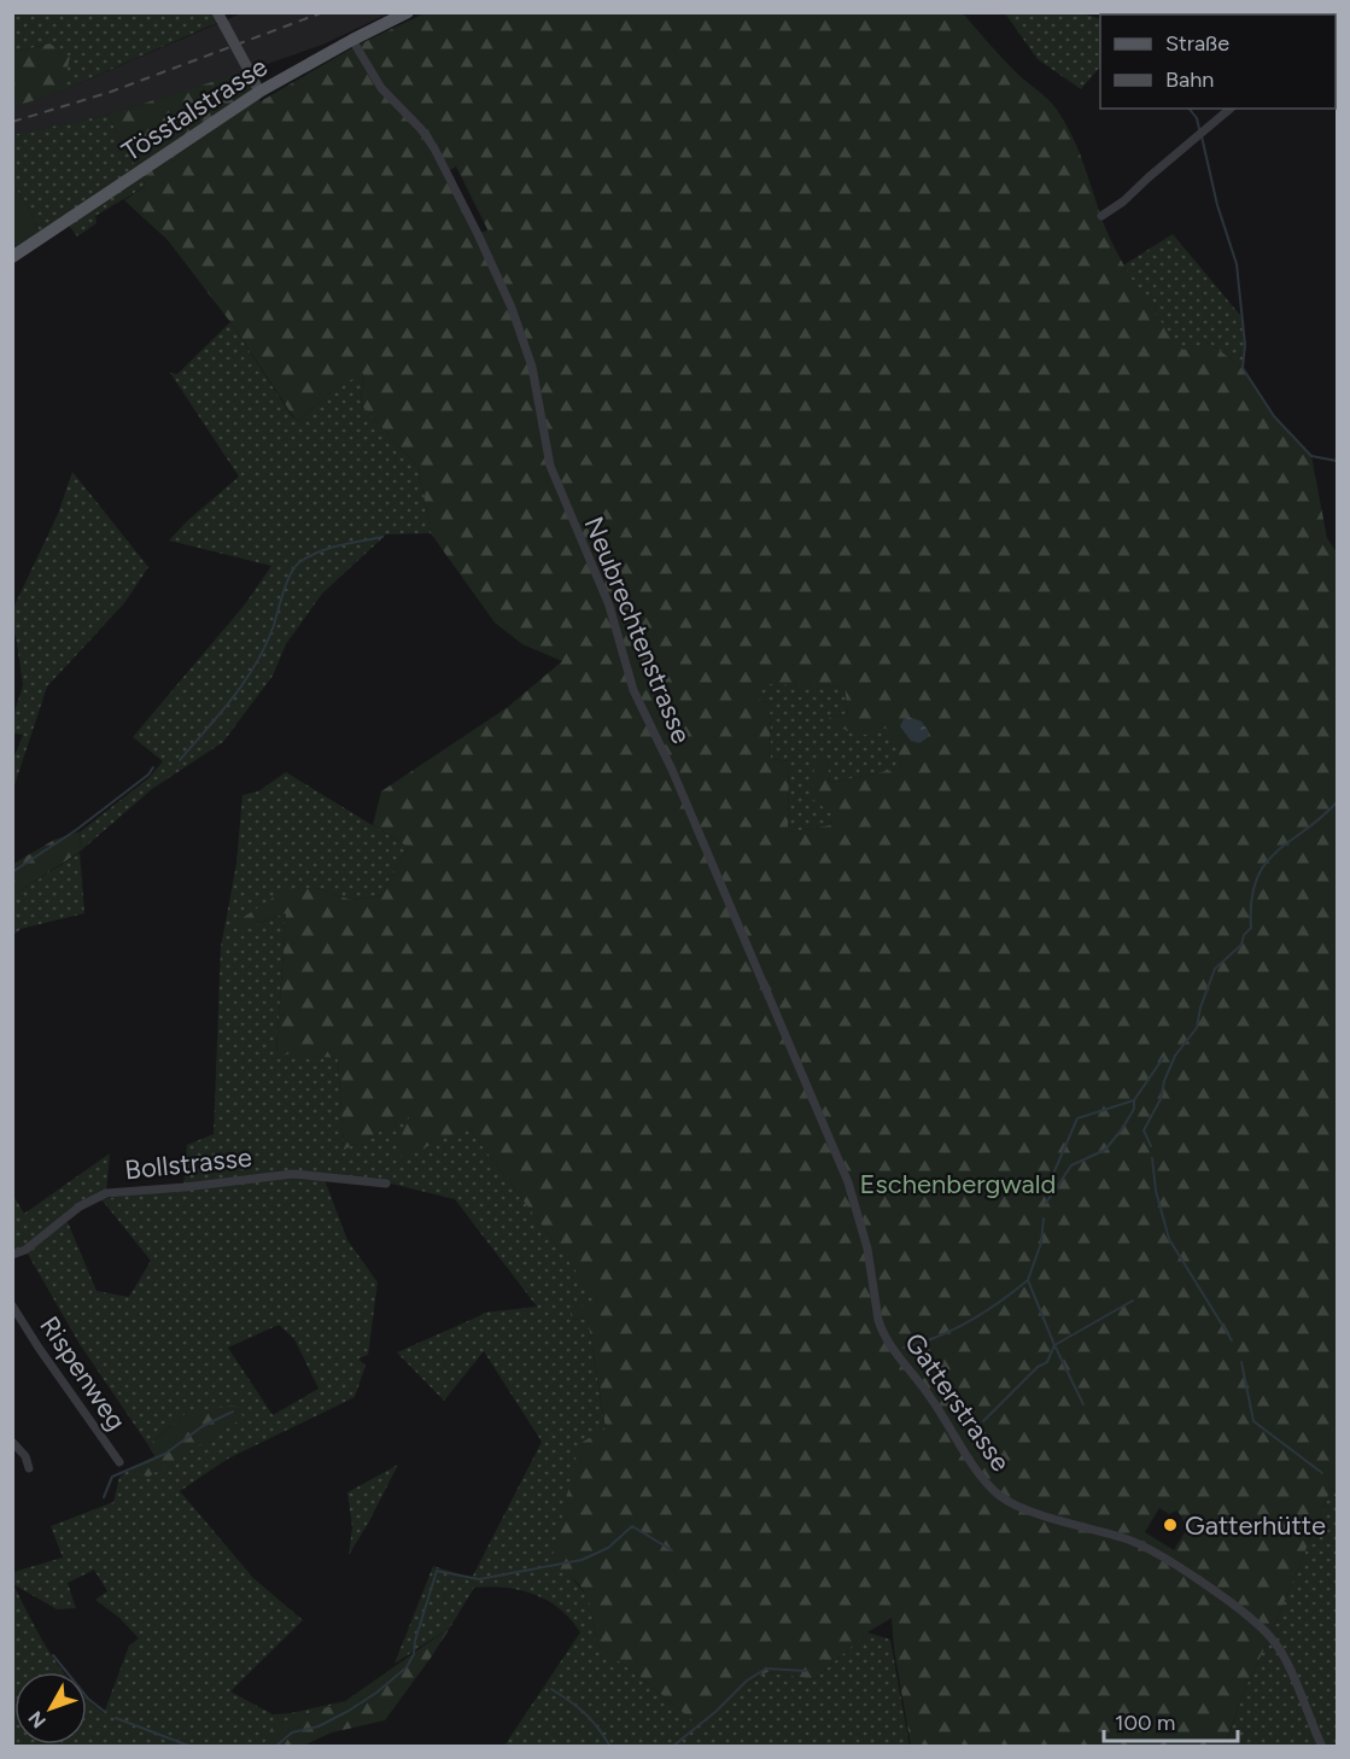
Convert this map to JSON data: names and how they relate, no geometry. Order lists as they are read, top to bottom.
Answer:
{
  "streets": {
    "main road": ["Tösstalstrasse"],
    "street": [
      "Neubrechtenstrasse",
      "Bollstrasse",
      "Rispenweg",
      "Gatterstrasse"
    ]
  },
  "crossings": [
    ["Tösstalstrasse", "Neubrechtenstrasse"],
    ["Neubrechtenstrasse", "Gatterstrasse"]
  ],
  "parks": ["Eschenbergwald"],
  "places": ["Gatterhütte"],
  "legend": ["Straße", "Bahn"],
  "scale_bar": "100 m",
  "north": "bottom left"
}
